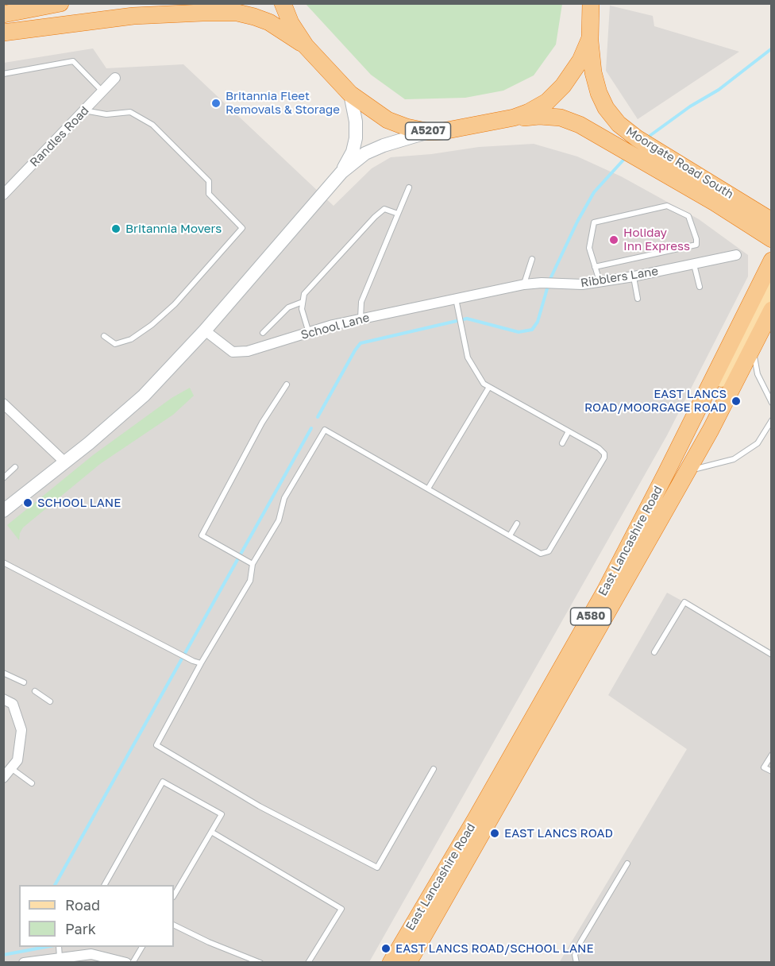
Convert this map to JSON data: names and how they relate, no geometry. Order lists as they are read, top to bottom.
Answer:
{
  "streets": {
    "highway": [
      "A5207",
      "Moorgate Road South",
      "East Lancashire Road",
      "A580"
    ],
    "street": ["Randles Road", "Ribblers Lane", "School Lane"]
  },
  "crossings": [
    ["A5207", "Moorgate Road South"],
    ["Ribblers Lane", "School Lane"]
  ],
  "places": [
    "Britannia Fleet Removals & Storage",
    "Britannia Movers",
    "Holiday Inn Express",
    "EAST LANCS ROAD/MOORGAGE ROAD",
    "SCHOOL LANE",
    "EAST LANCS ROAD",
    "EAST LANCS ROAD/SCHOOL LANE"
  ],
  "legend": ["Road", "Park"]
}
